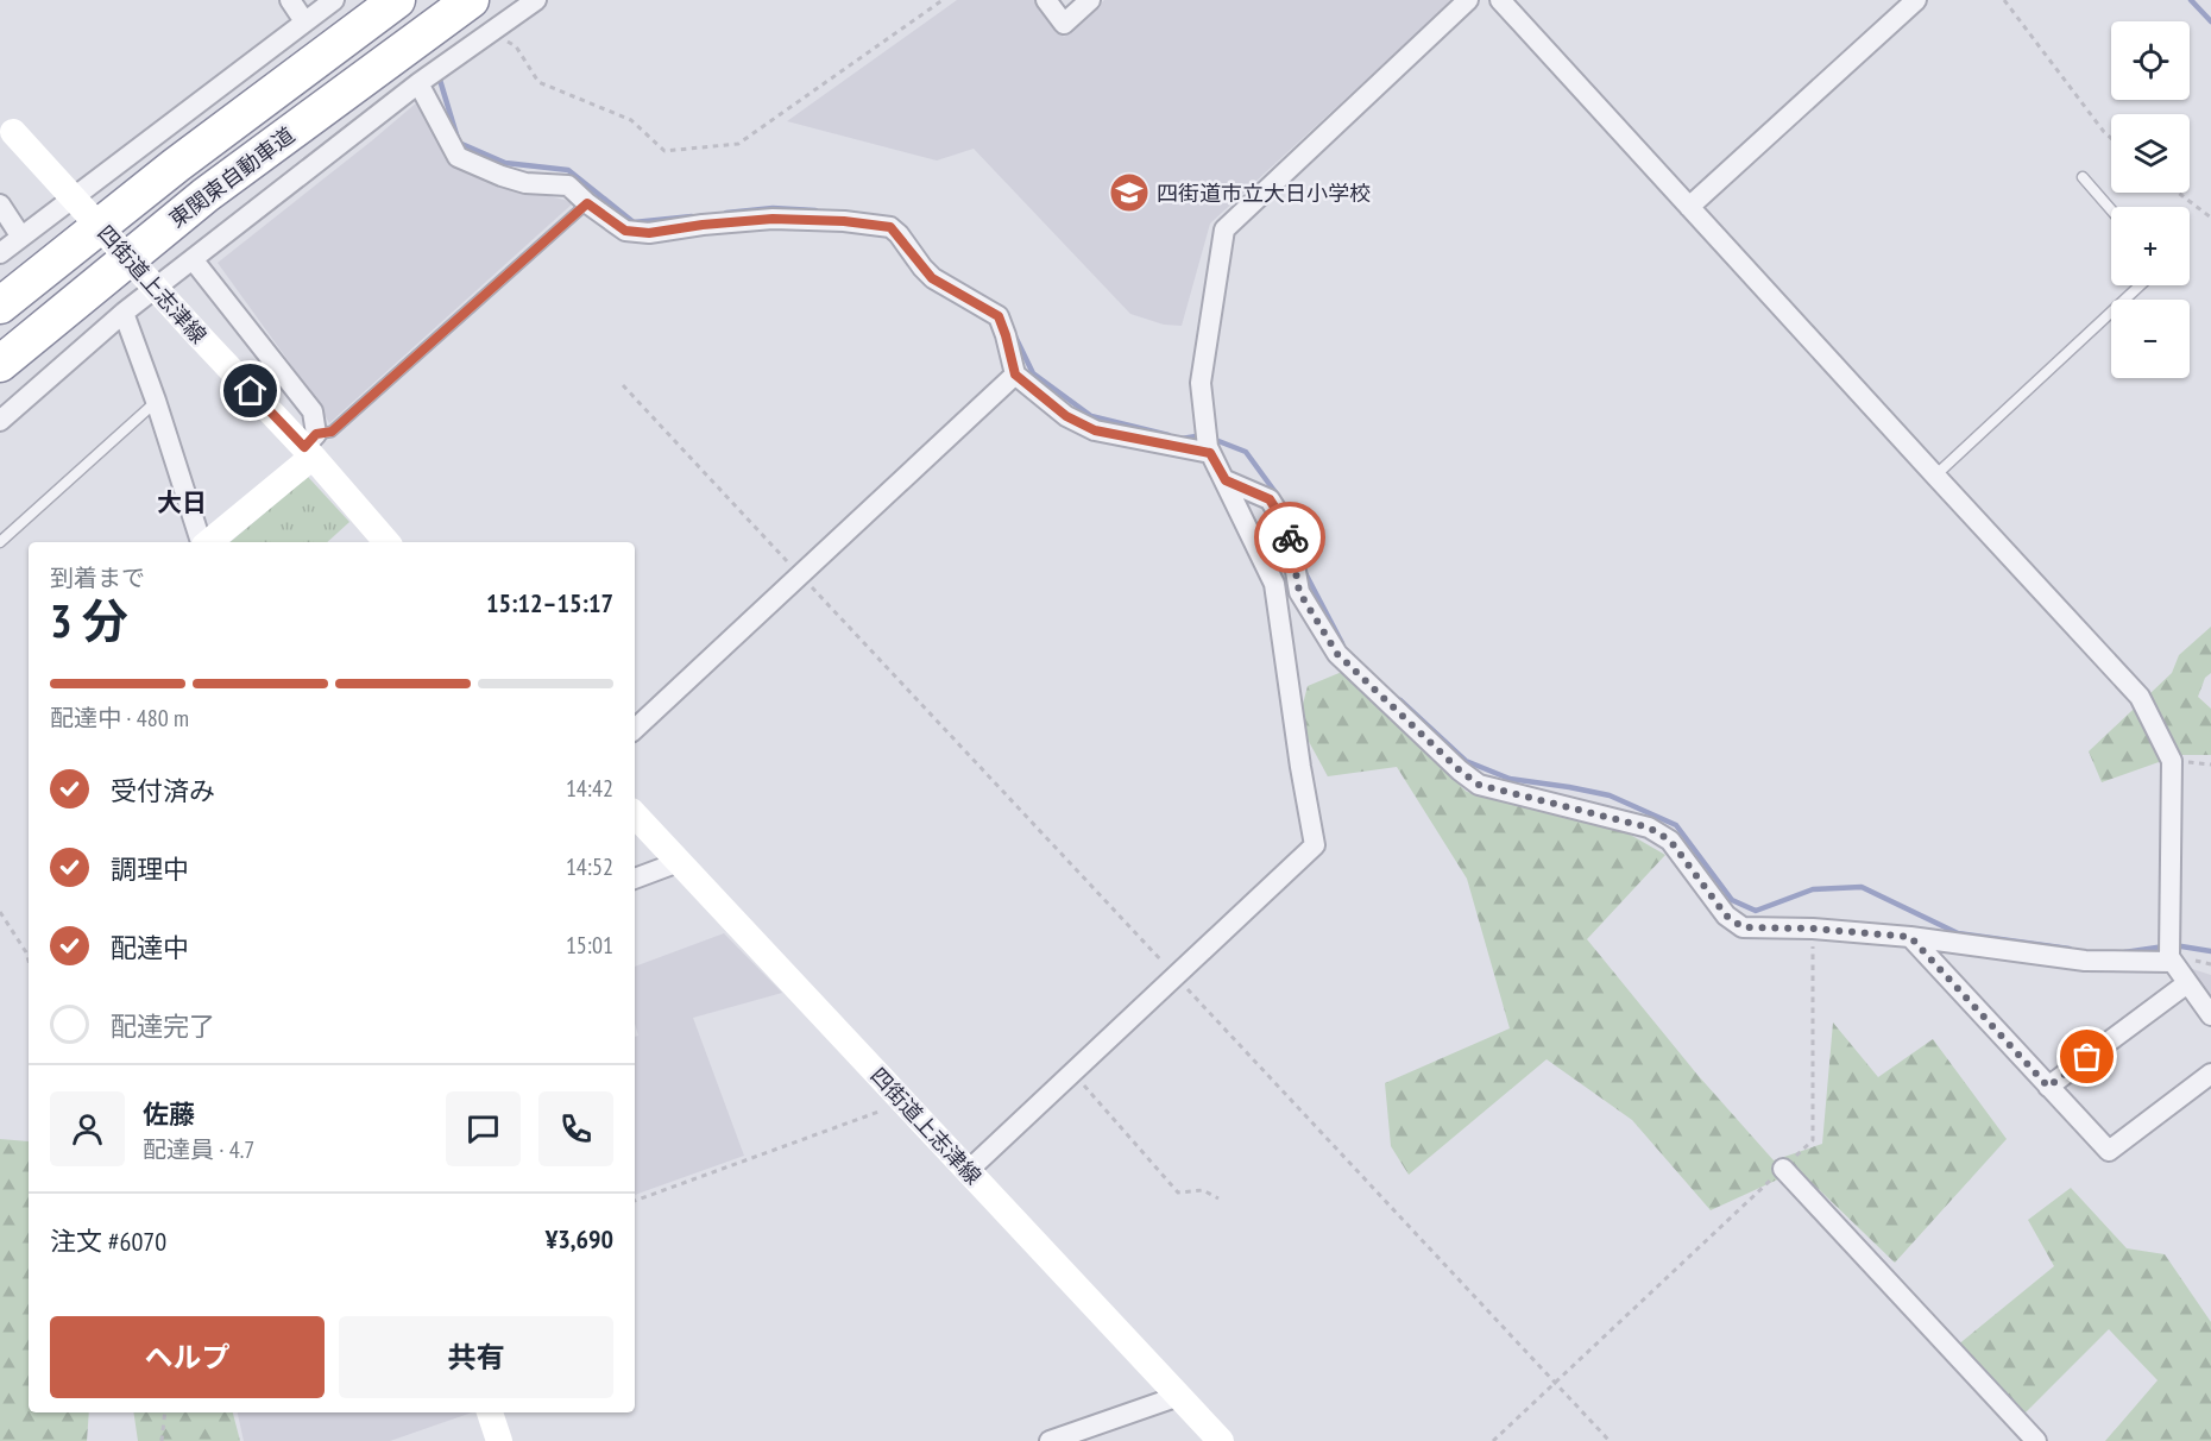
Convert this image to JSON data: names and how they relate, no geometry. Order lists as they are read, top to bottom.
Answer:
{
  "streets": {
    "highway": ["東関東自動車道"],
    "main road": ["四街道上志津線"]
  },
  "districts": ["大日"],
  "places": {
    "school or university": ["四街道市立大日小学校"]
  },
  "page": {
    "map_buttons": ["+", "−"],
    "heading": ["3 分", "到着まで", "15:12–15:17"],
    "panel": [
      "佐藤",
      "配達員 · 4.7",
      "注文 #6070",
      "¥3,690"
    ],
    "bar": "配達中 · 480 m",
    "list": [
      ["受付済み", "14:42"],
      ["調理中", "14:52"],
      ["配達中", "15:01"],
      "配達完了"
    ],
    "buttons": ["ヘルプ", "共有"]
  }
}
